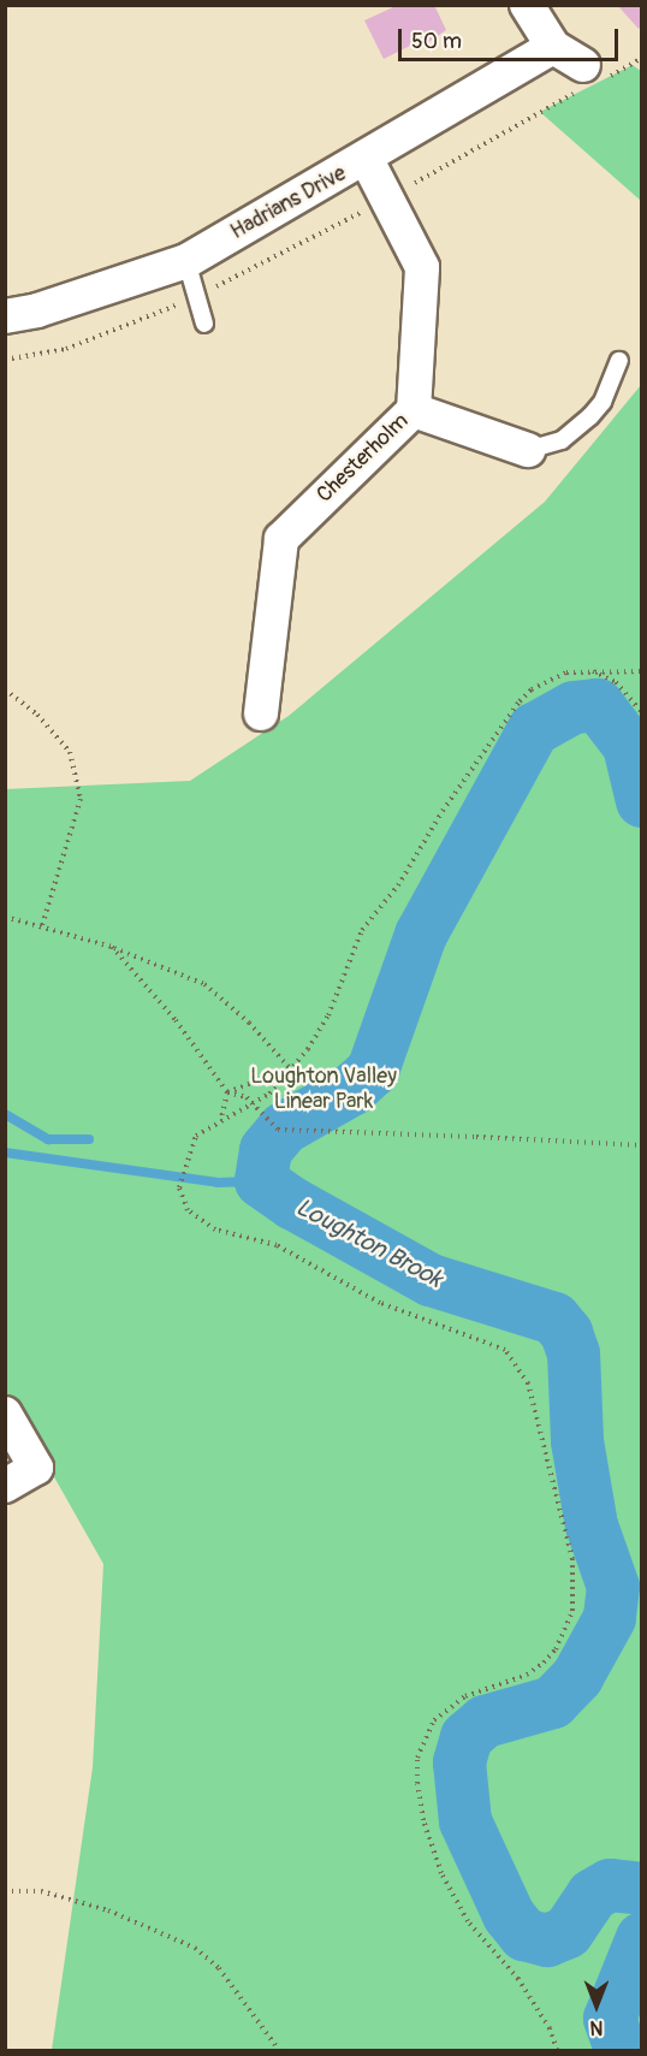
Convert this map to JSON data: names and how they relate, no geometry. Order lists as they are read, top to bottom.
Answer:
{
  "streets": {
    "street": ["Hadrians Drive", "Chesterholm"]
  },
  "crossings": [
    ["Hadrians Drive", "Chesterholm"]
  ],
  "water": ["Loughton Brook"],
  "parks": ["Loughton Valley Linear Park"],
  "scale_bar": "50 m",
  "north": "bottom"
}
